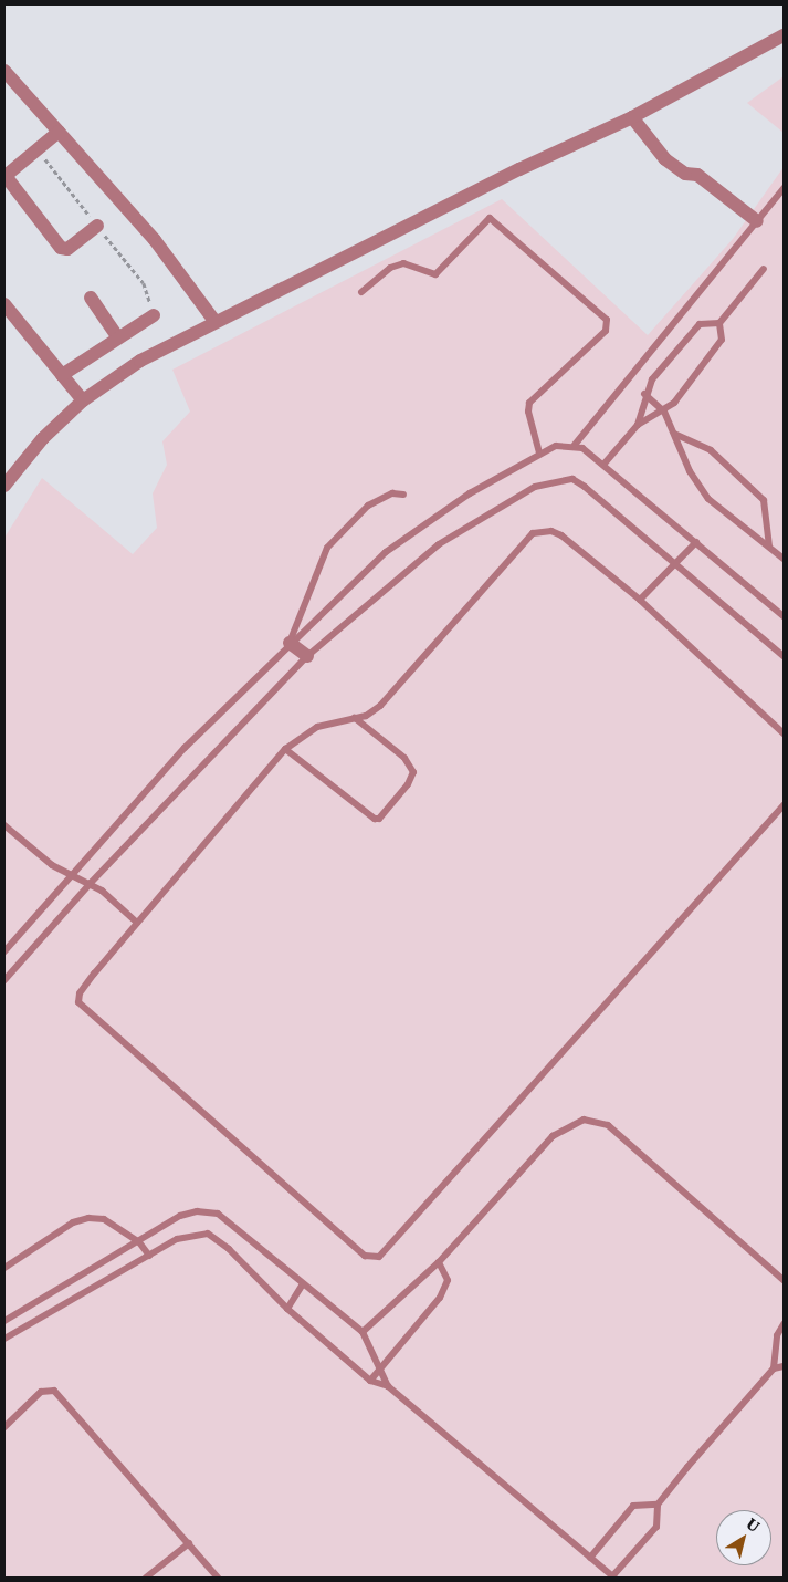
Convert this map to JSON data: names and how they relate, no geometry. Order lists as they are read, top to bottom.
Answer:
{
  "north": "top right"
}
